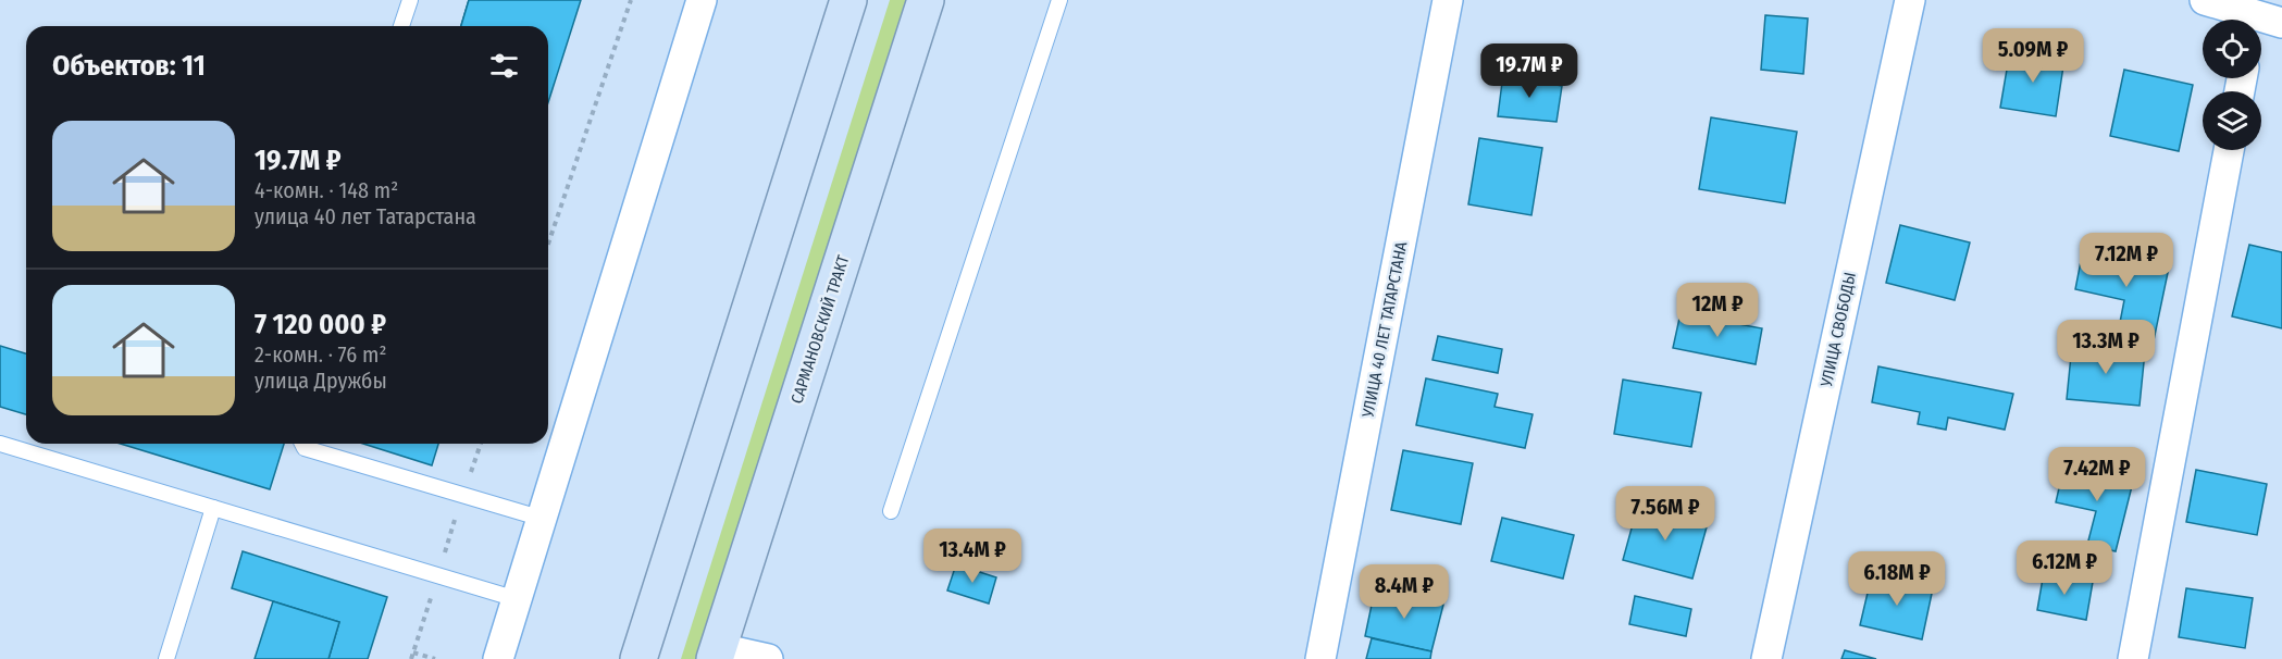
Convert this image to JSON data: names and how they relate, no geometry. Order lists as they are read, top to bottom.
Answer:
{
  "streets": {
    "main road": ["САРМАНОВСКИЙ ТРАКТ"],
    "street": ["УЛИЦА 40 ЛЕТ ТАТАРСТАНА", "УЛИЦА СВОБОДЫ"]
  },
  "page": {
    "heading": "Объектов: 11",
    "price": [
      "5.09M ₽",
      "19.7M ₽",
      "7.12M ₽",
      "12M ₽",
      "13.3M ₽",
      "7.42M ₽",
      "7.56M ₽",
      "13.4M ₽",
      "6.12M ₽",
      "6.18M ₽",
      "8.4M ₽"
    ],
    "list": [
      {
        "name": "19.7M ₽",
        "note": "4-комн. · 148 m² · улица 40 лет Татарстана"
      },
      {
        "name": "7 120 000 ₽",
        "note": "2-комн. · 76 m² · улица Дружбы"
      }
    ]
  }
}
